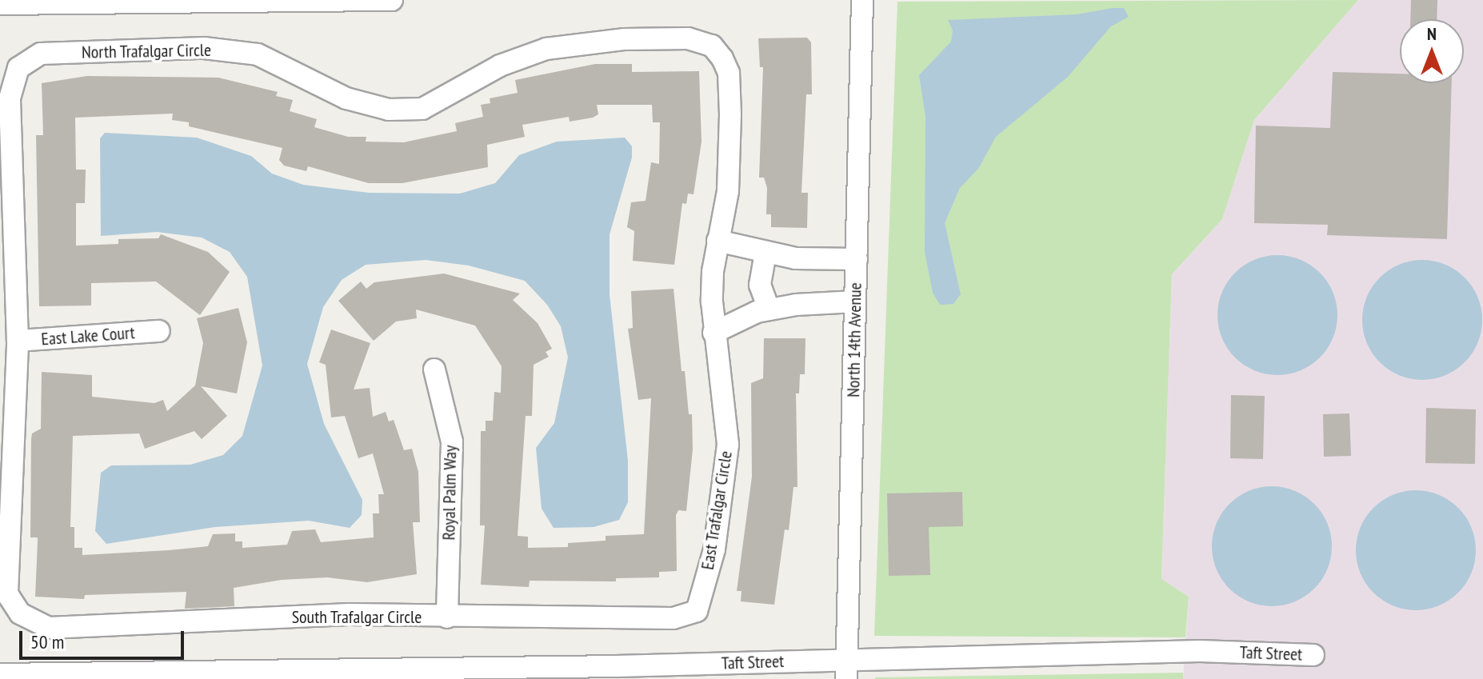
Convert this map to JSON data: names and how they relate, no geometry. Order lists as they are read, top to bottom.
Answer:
{
  "streets": {
    "street": [
      "North Trafalgar Circle",
      "East Lake Court",
      "North 14th Avenue",
      "Royal Palm Way",
      "East Trafalgar Circle",
      "South Trafalgar Circle",
      "Taft Street"
    ]
  },
  "crossings": [
    ["North Trafalgar Circle", "East Lake Court"],
    ["North Trafalgar Circle", "East Trafalgar Circle"],
    ["North Trafalgar Circle", "South Trafalgar Circle"],
    ["East Lake Court", "South Trafalgar Circle"],
    ["North 14th Avenue", "Taft Street"],
    ["Royal Palm Way", "South Trafalgar Circle"],
    ["East Trafalgar Circle", "South Trafalgar Circle"]
  ],
  "scale_bar": "50 m",
  "north": "top"
}
